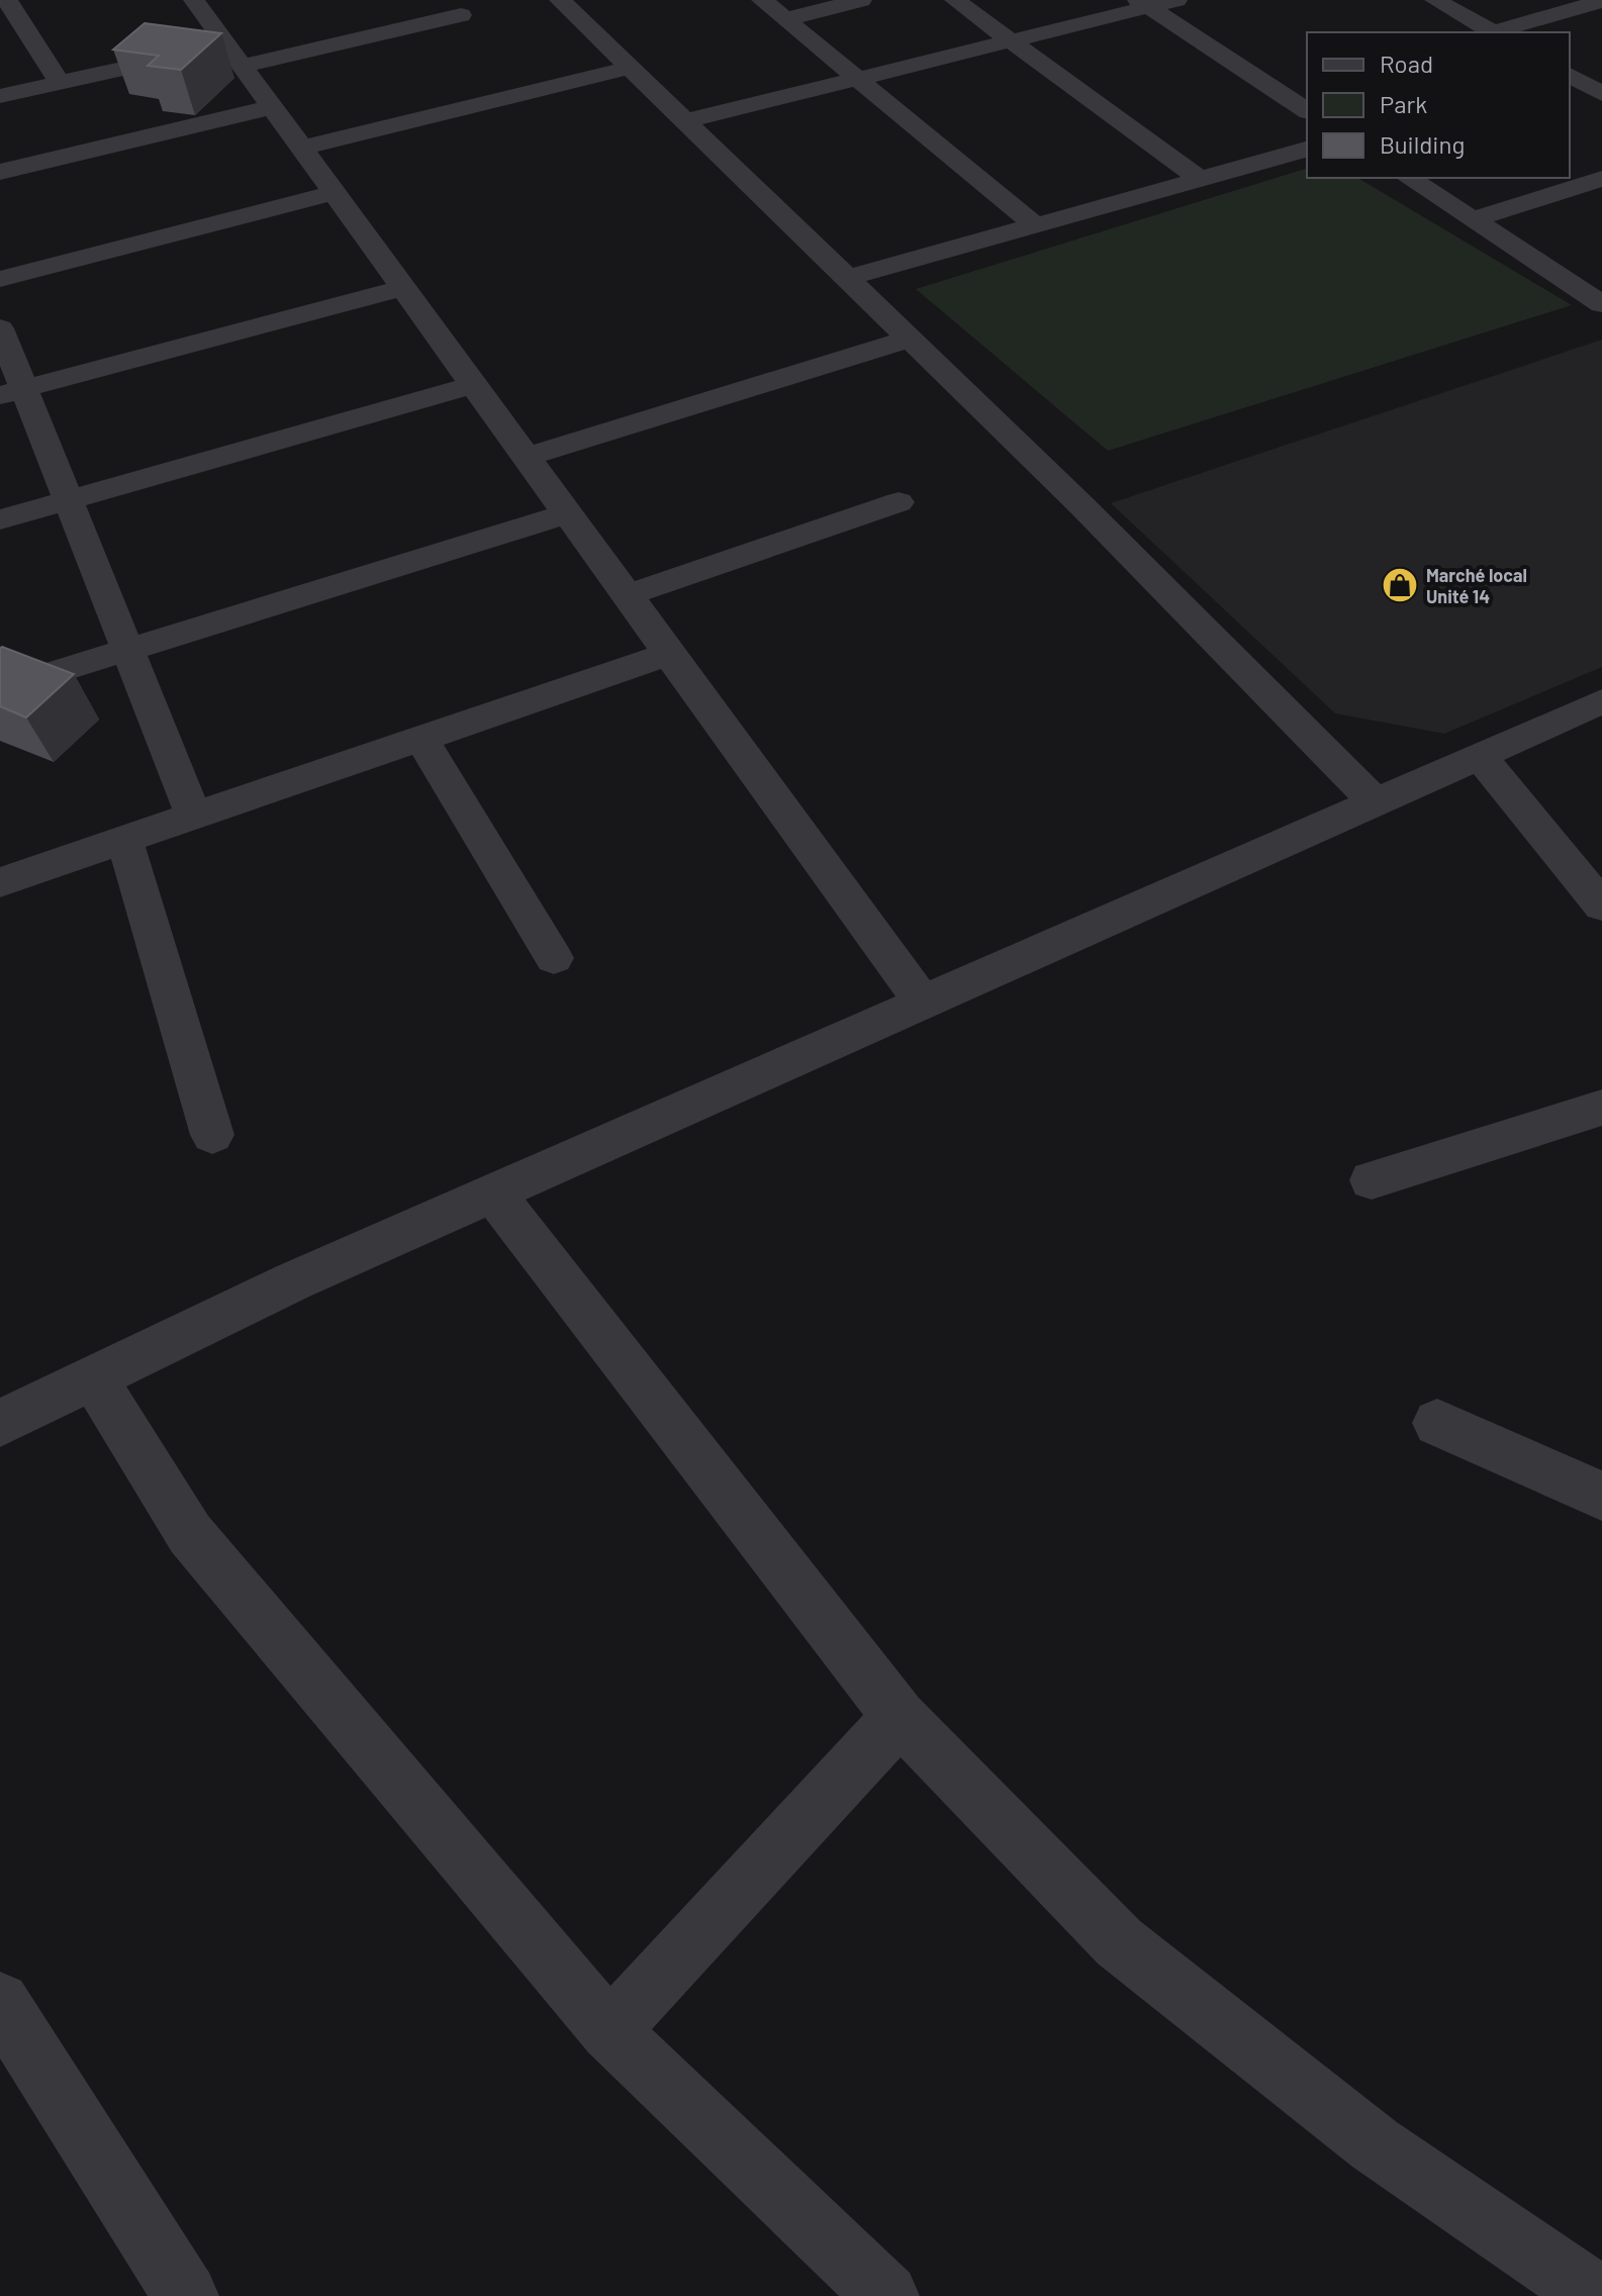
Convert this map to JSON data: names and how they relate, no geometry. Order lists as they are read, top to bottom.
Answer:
{
  "places": {
    "shop": ["Marché local Unité 14"]
  },
  "legend": ["Road", "Park", "Building"]
}
